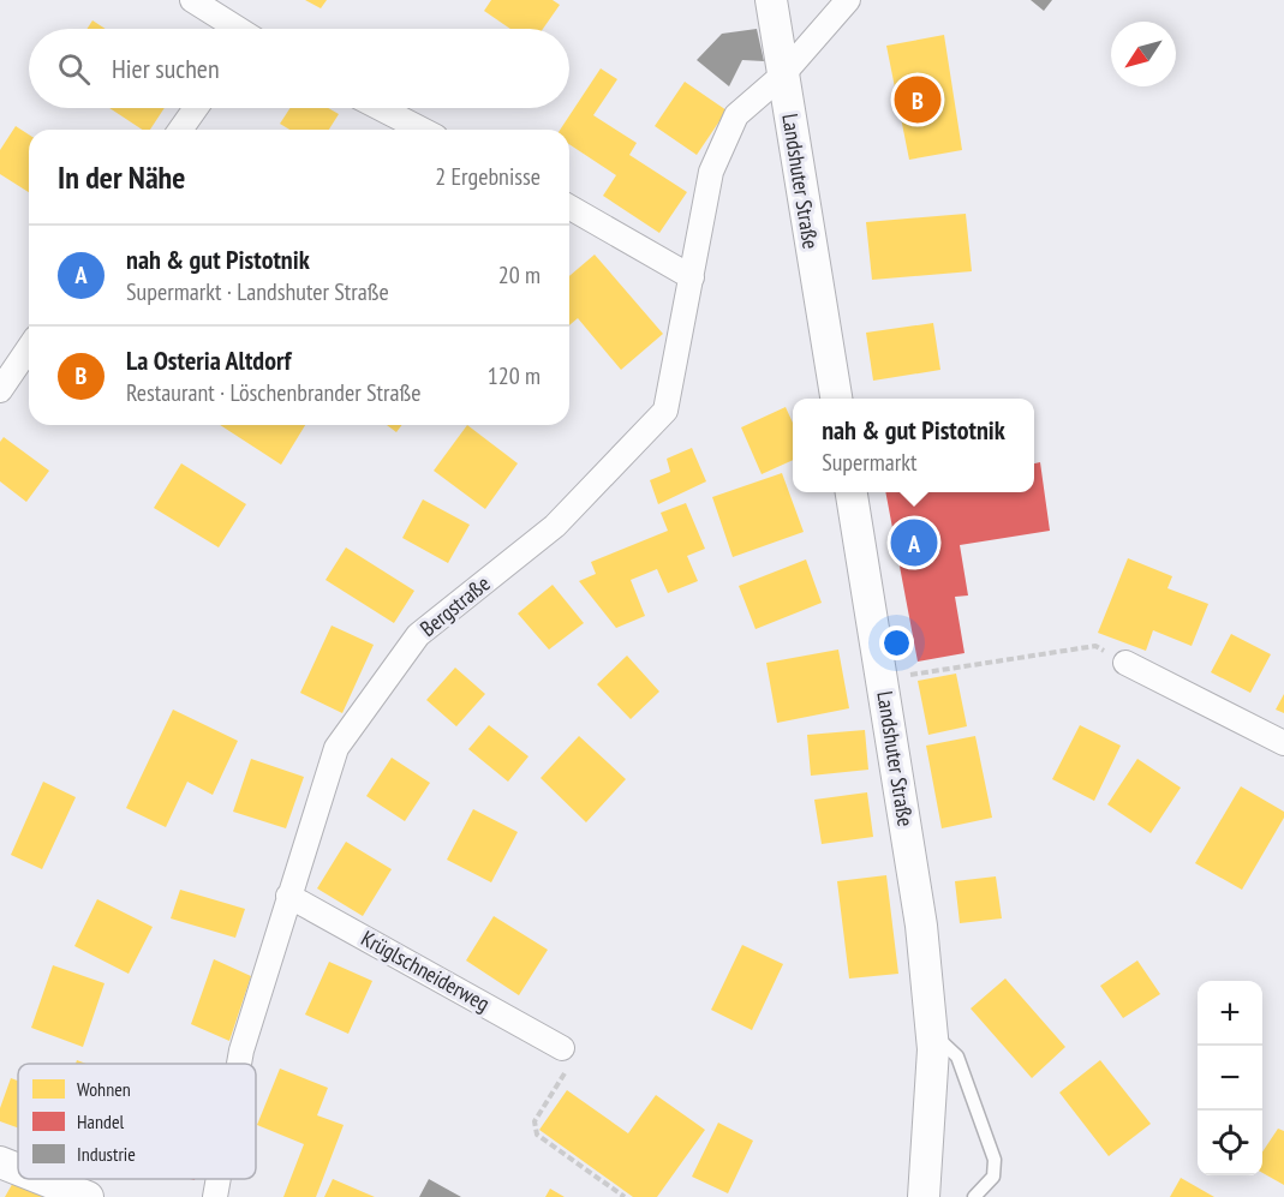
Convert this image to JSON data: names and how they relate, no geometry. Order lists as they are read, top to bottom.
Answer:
{
  "streets": {
    "street": ["Landshuter Straße", "Bergstraße", "Krüglschneiderweg"]
  },
  "crossings": [
    ["Landshuter Straße", "Bergstraße"],
    ["Bergstraße", "Krüglschneiderweg"]
  ],
  "legend": ["Wohnen", "Handel", "Industrie"],
  "north": "bottom left",
  "page": {
    "search": "Hier suchen",
    "pins": ["B", "A"],
    "heading": ["In der Nähe", "2 Ergebnisse"],
    "list": [
      {
        "mark": "A",
        "name": "nah & gut Pistotnik",
        "note": "Supermarkt · Landshuter Straße",
        "value": "20 m"
      },
      {
        "mark": "B",
        "name": "La Osteria Altdorf",
        "note": "Restaurant · Löschenbrander Straße",
        "value": "120 m"
      }
    ],
    "popup": ["nah & gut Pistotnik", "Supermarkt"],
    "map_buttons": ["+", "−"]
  }
}
